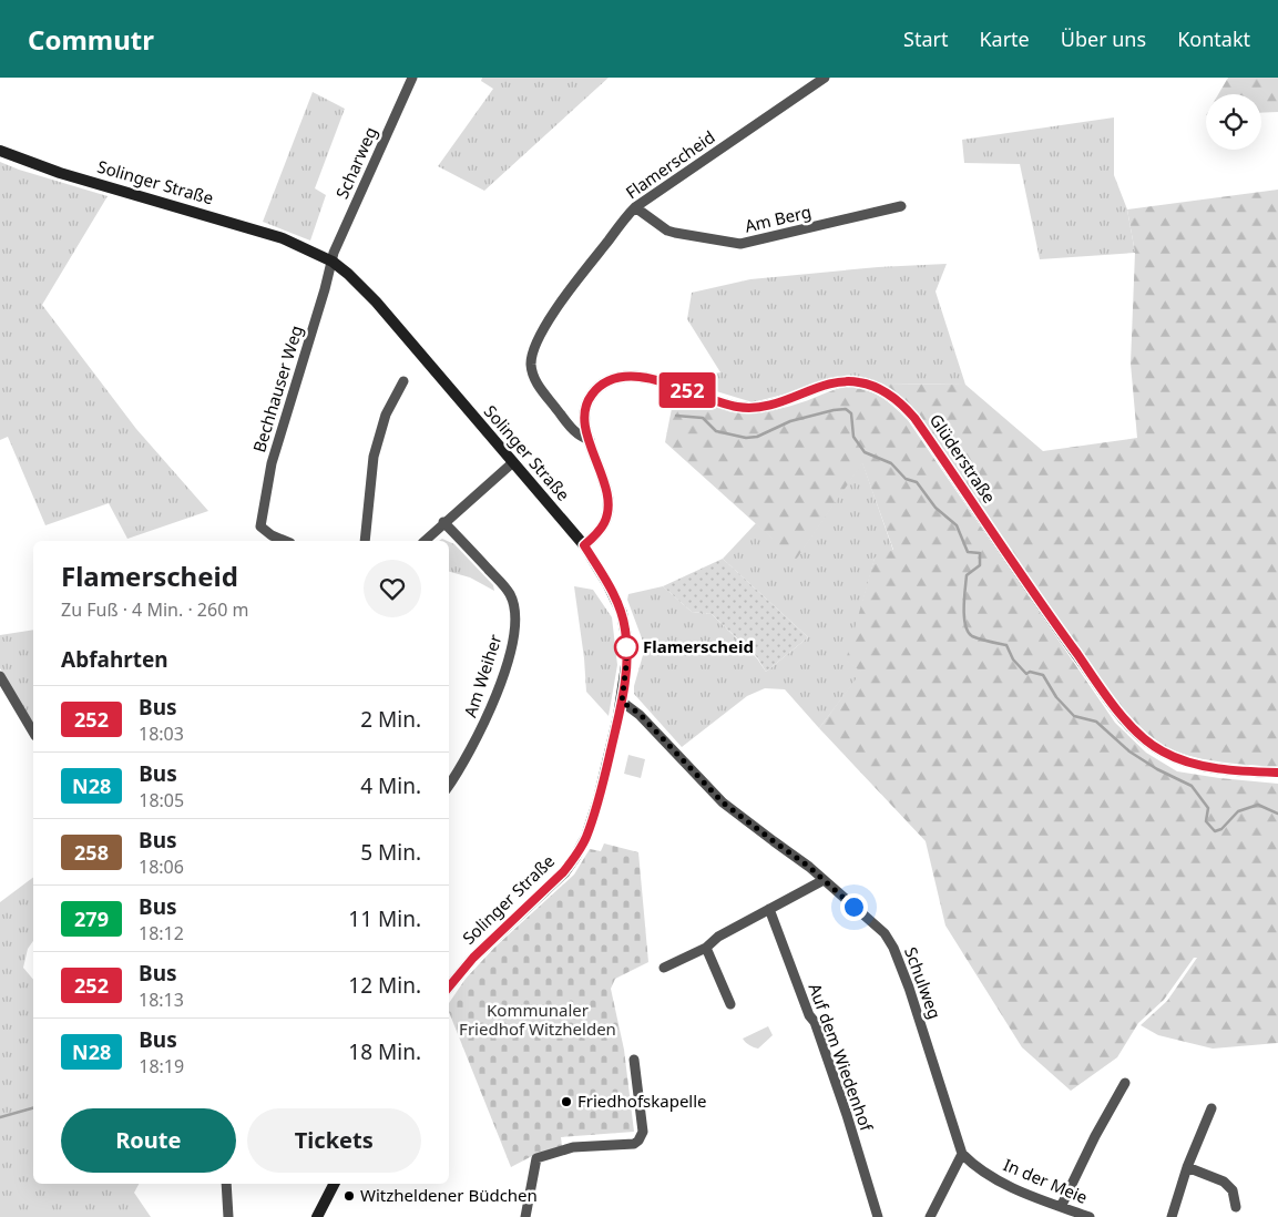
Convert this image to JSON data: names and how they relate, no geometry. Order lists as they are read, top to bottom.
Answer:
{
  "streets": {
    "main road": ["Solinger Straße", "Glüderstraße"],
    "street": [
      "Scharweg",
      "Flamerscheid",
      "Am Berg",
      "Bechhauser Weg",
      "Am Weiher",
      "Schulweg",
      "Auf dem Wiedenhof",
      "In der Meie"
    ]
  },
  "crossings": [
    ["Scharweg", "Solinger Straße"],
    ["Scharweg", "Bechhauser Weg"],
    ["Flamerscheid", "Am Berg"],
    ["Flamerscheid", "Glüderstraße"],
    ["Solinger Straße", "Bechhauser Weg"],
    ["Solinger Straße", "Glüderstraße"],
    ["Solinger Straße", "Schulweg"],
    ["Schulweg", "In der Meie"]
  ],
  "parks": ["Kommunaler Friedhof Witzhelden"],
  "places": ["Flamerscheid", "Friedhofskapelle", "Witzheldener Büdchen"],
  "lines": ["bus line 252"],
  "page": {
    "header": "Commutr",
    "nav": [
      "Start",
      "Karte",
      "Über uns",
      "Kontakt"
    ],
    "on_map": "252",
    "heading": [
      ["Flamerscheid", "Zu Fuß · 4 Min. · 260 m"],
      "Abfahrten"
    ],
    "list": [
      {
        "mark": "252",
        "name": "Bus",
        "note": "18:03",
        "value": "2 Min."
      },
      {
        "mark": "N28",
        "name": "Bus",
        "note": "18:05",
        "value": "4 Min."
      },
      {
        "mark": "258",
        "name": "Bus",
        "note": "18:06",
        "value": "5 Min."
      },
      {
        "mark": "279",
        "name": "Bus",
        "note": "18:12",
        "value": "11 Min."
      },
      {
        "mark": "252",
        "name": "Bus",
        "note": "18:13",
        "value": "12 Min."
      },
      {
        "mark": "N28",
        "name": "Bus",
        "note": "18:19",
        "value": "18 Min."
      }
    ],
    "buttons": ["Route", "Tickets"]
  }
}
